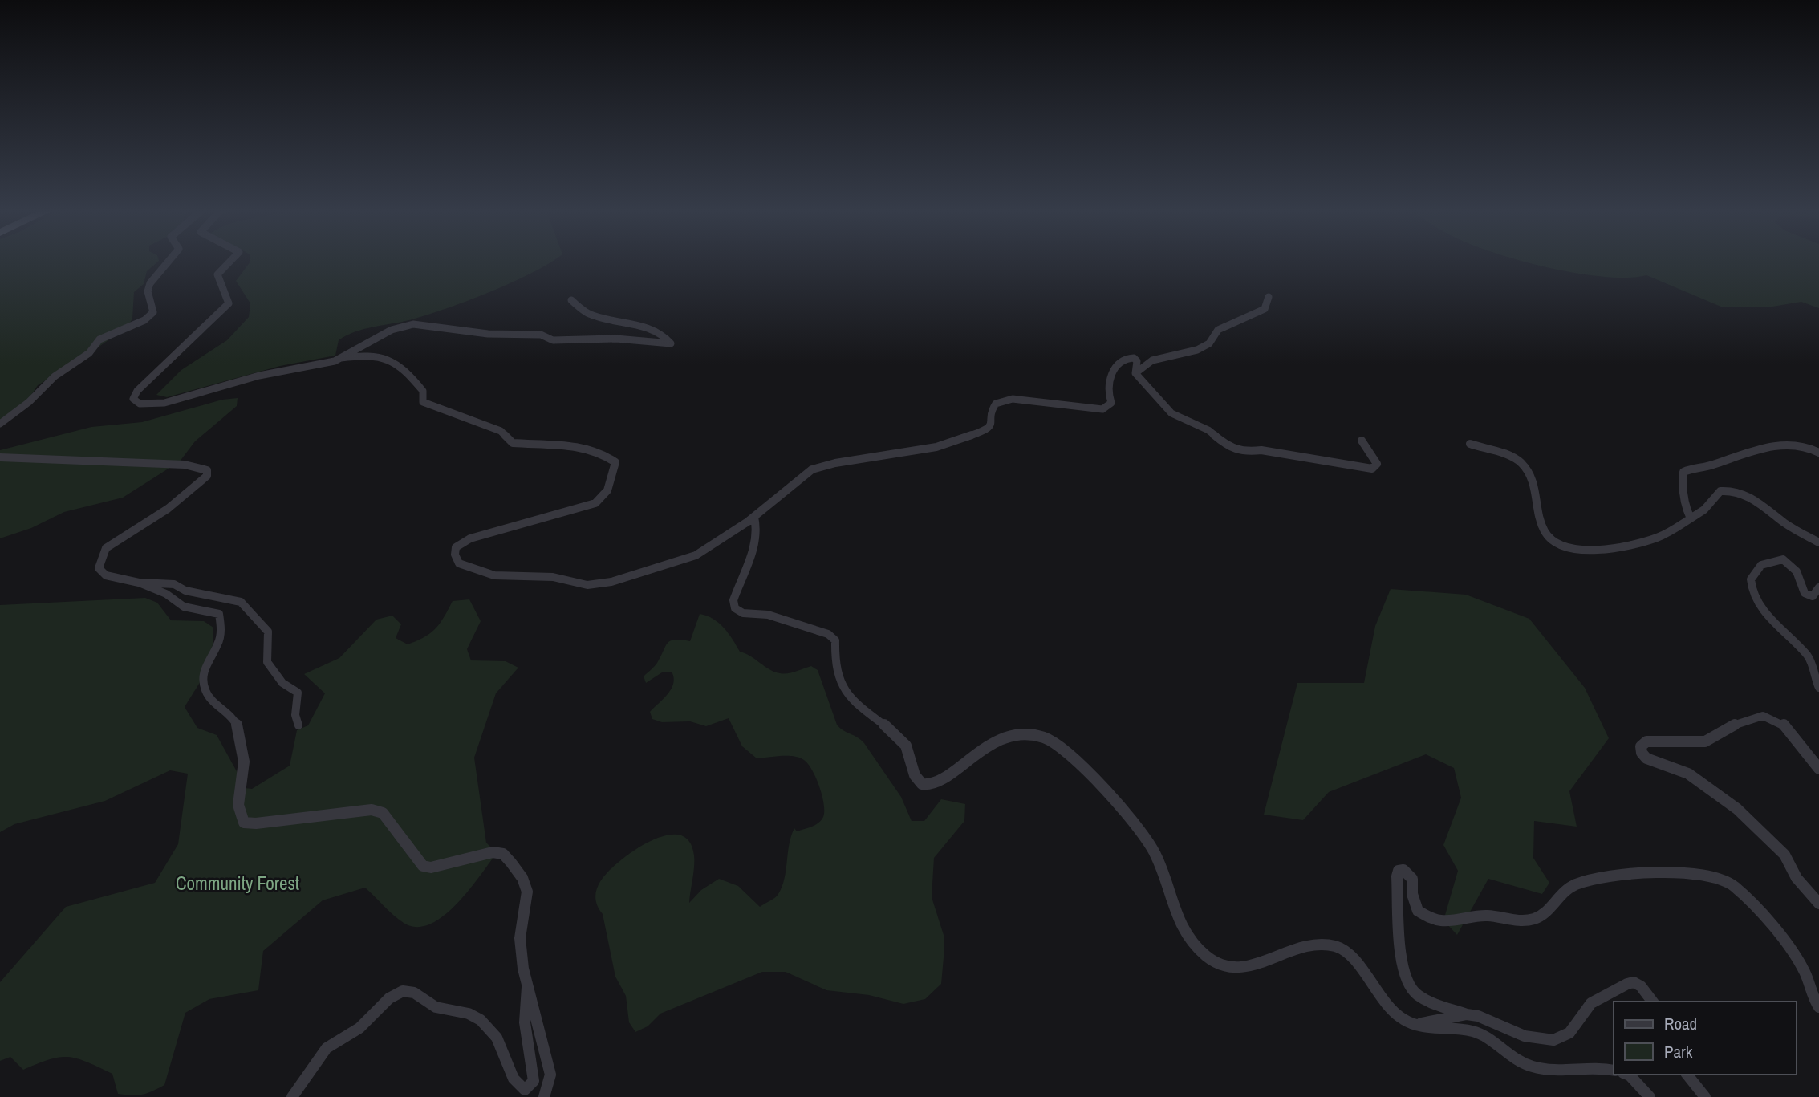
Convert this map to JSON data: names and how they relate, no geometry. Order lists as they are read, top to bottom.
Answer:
{
  "parks": ["Community Forest"],
  "legend": ["Road", "Park"]
}
